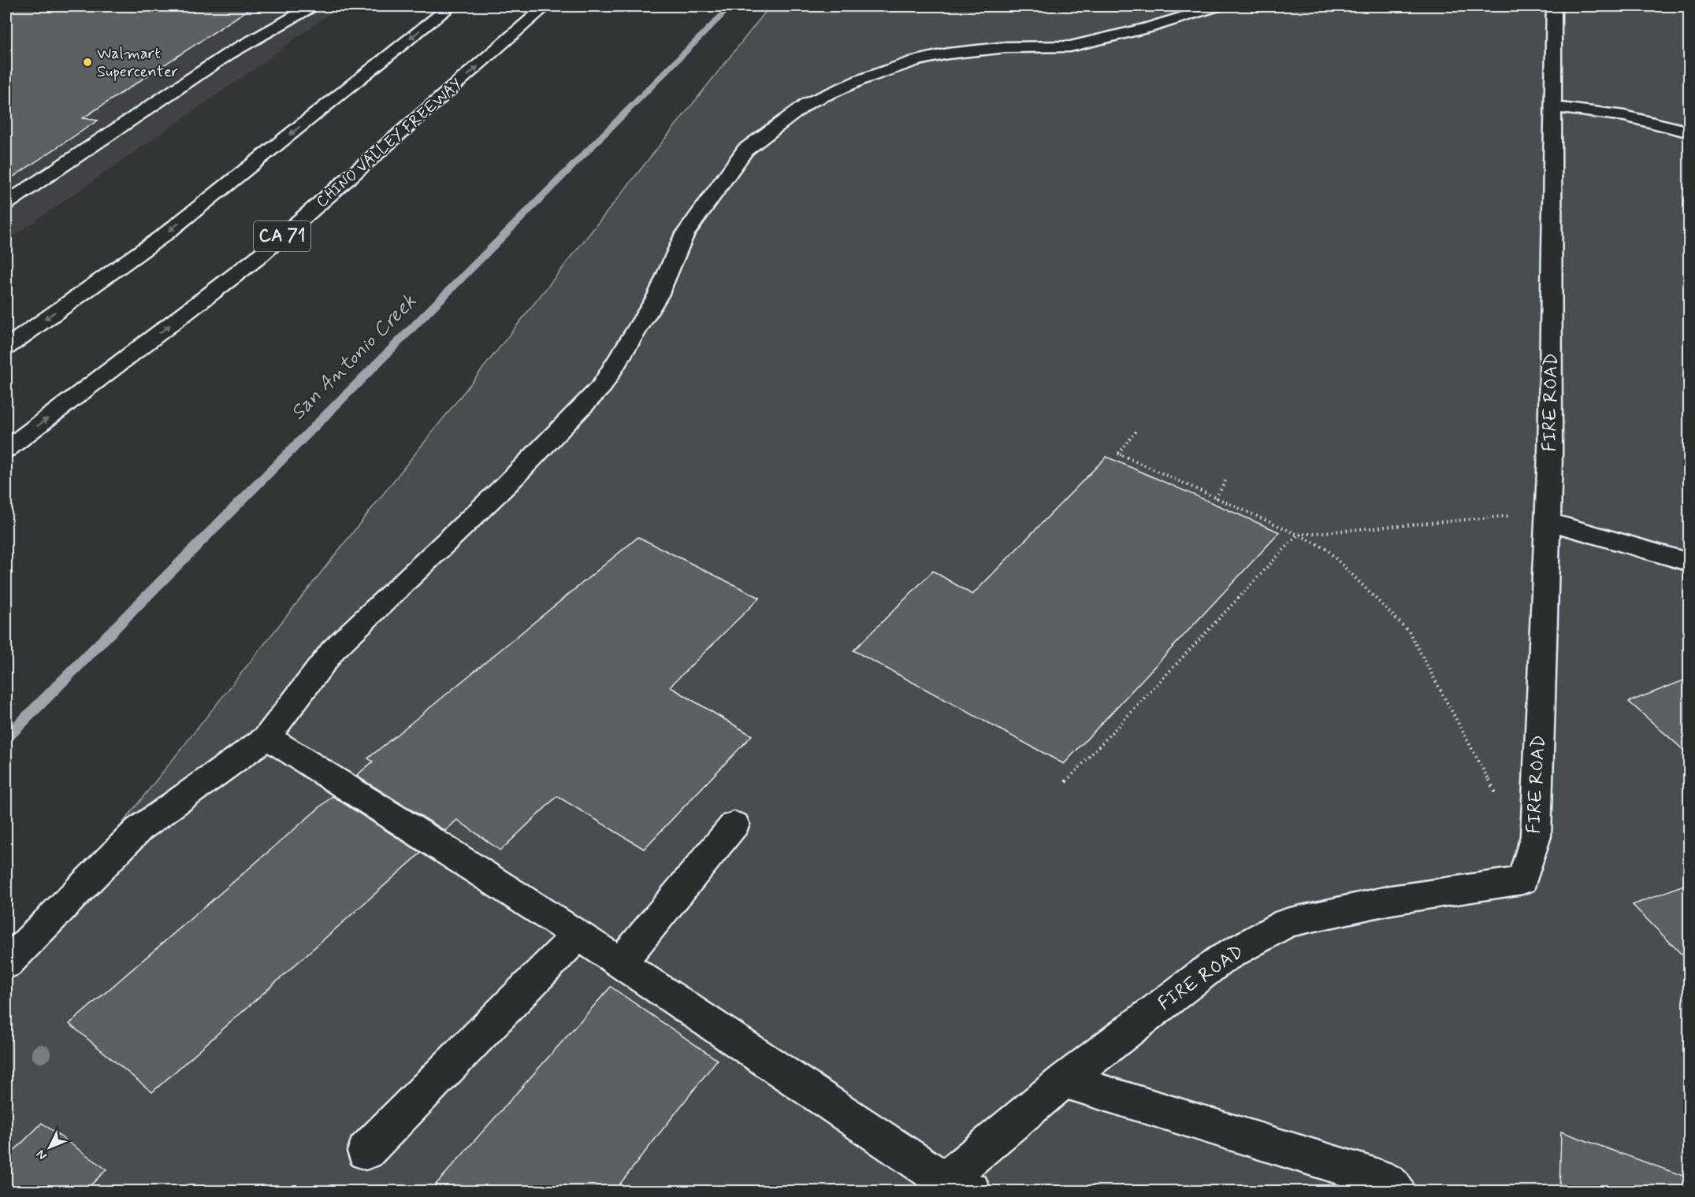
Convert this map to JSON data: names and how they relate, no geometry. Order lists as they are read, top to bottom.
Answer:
{
  "streets": {
    "main road": ["CHINO VALLEY FREEWAY", "CA 71", "FIRE ROAD"]
  },
  "water": ["San Antonio Creek"],
  "places": ["Walmart Supercenter"],
  "north": "bottom left"
}
